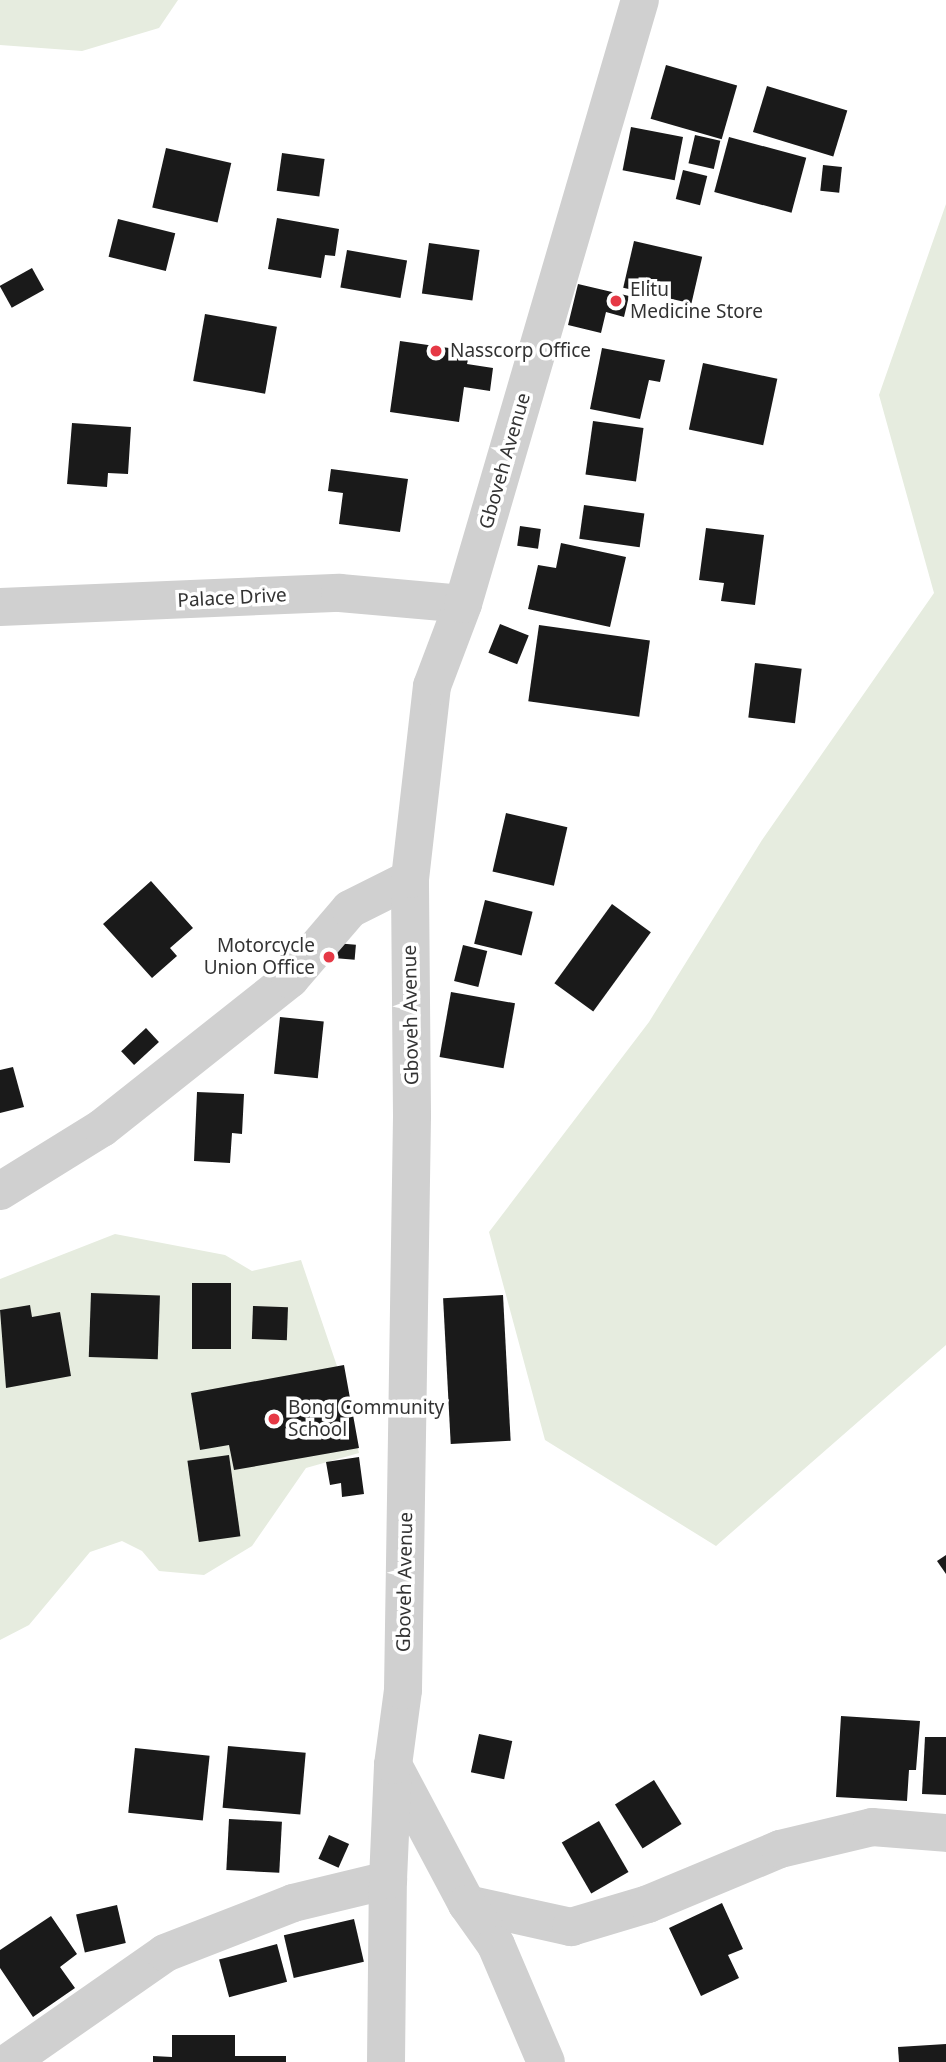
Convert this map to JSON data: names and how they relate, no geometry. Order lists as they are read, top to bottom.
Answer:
{
  "streets": {
    "street": ["Gboveh Avenue", "Palace Drive"]
  },
  "crossings": [
    ["Gboveh Avenue", "Palace Drive"]
  ],
  "places": [
    "Elitu Medicine Store",
    "Nasscorp Office",
    "Motorcycle Union Office",
    "Bong Community School"
  ]
}
